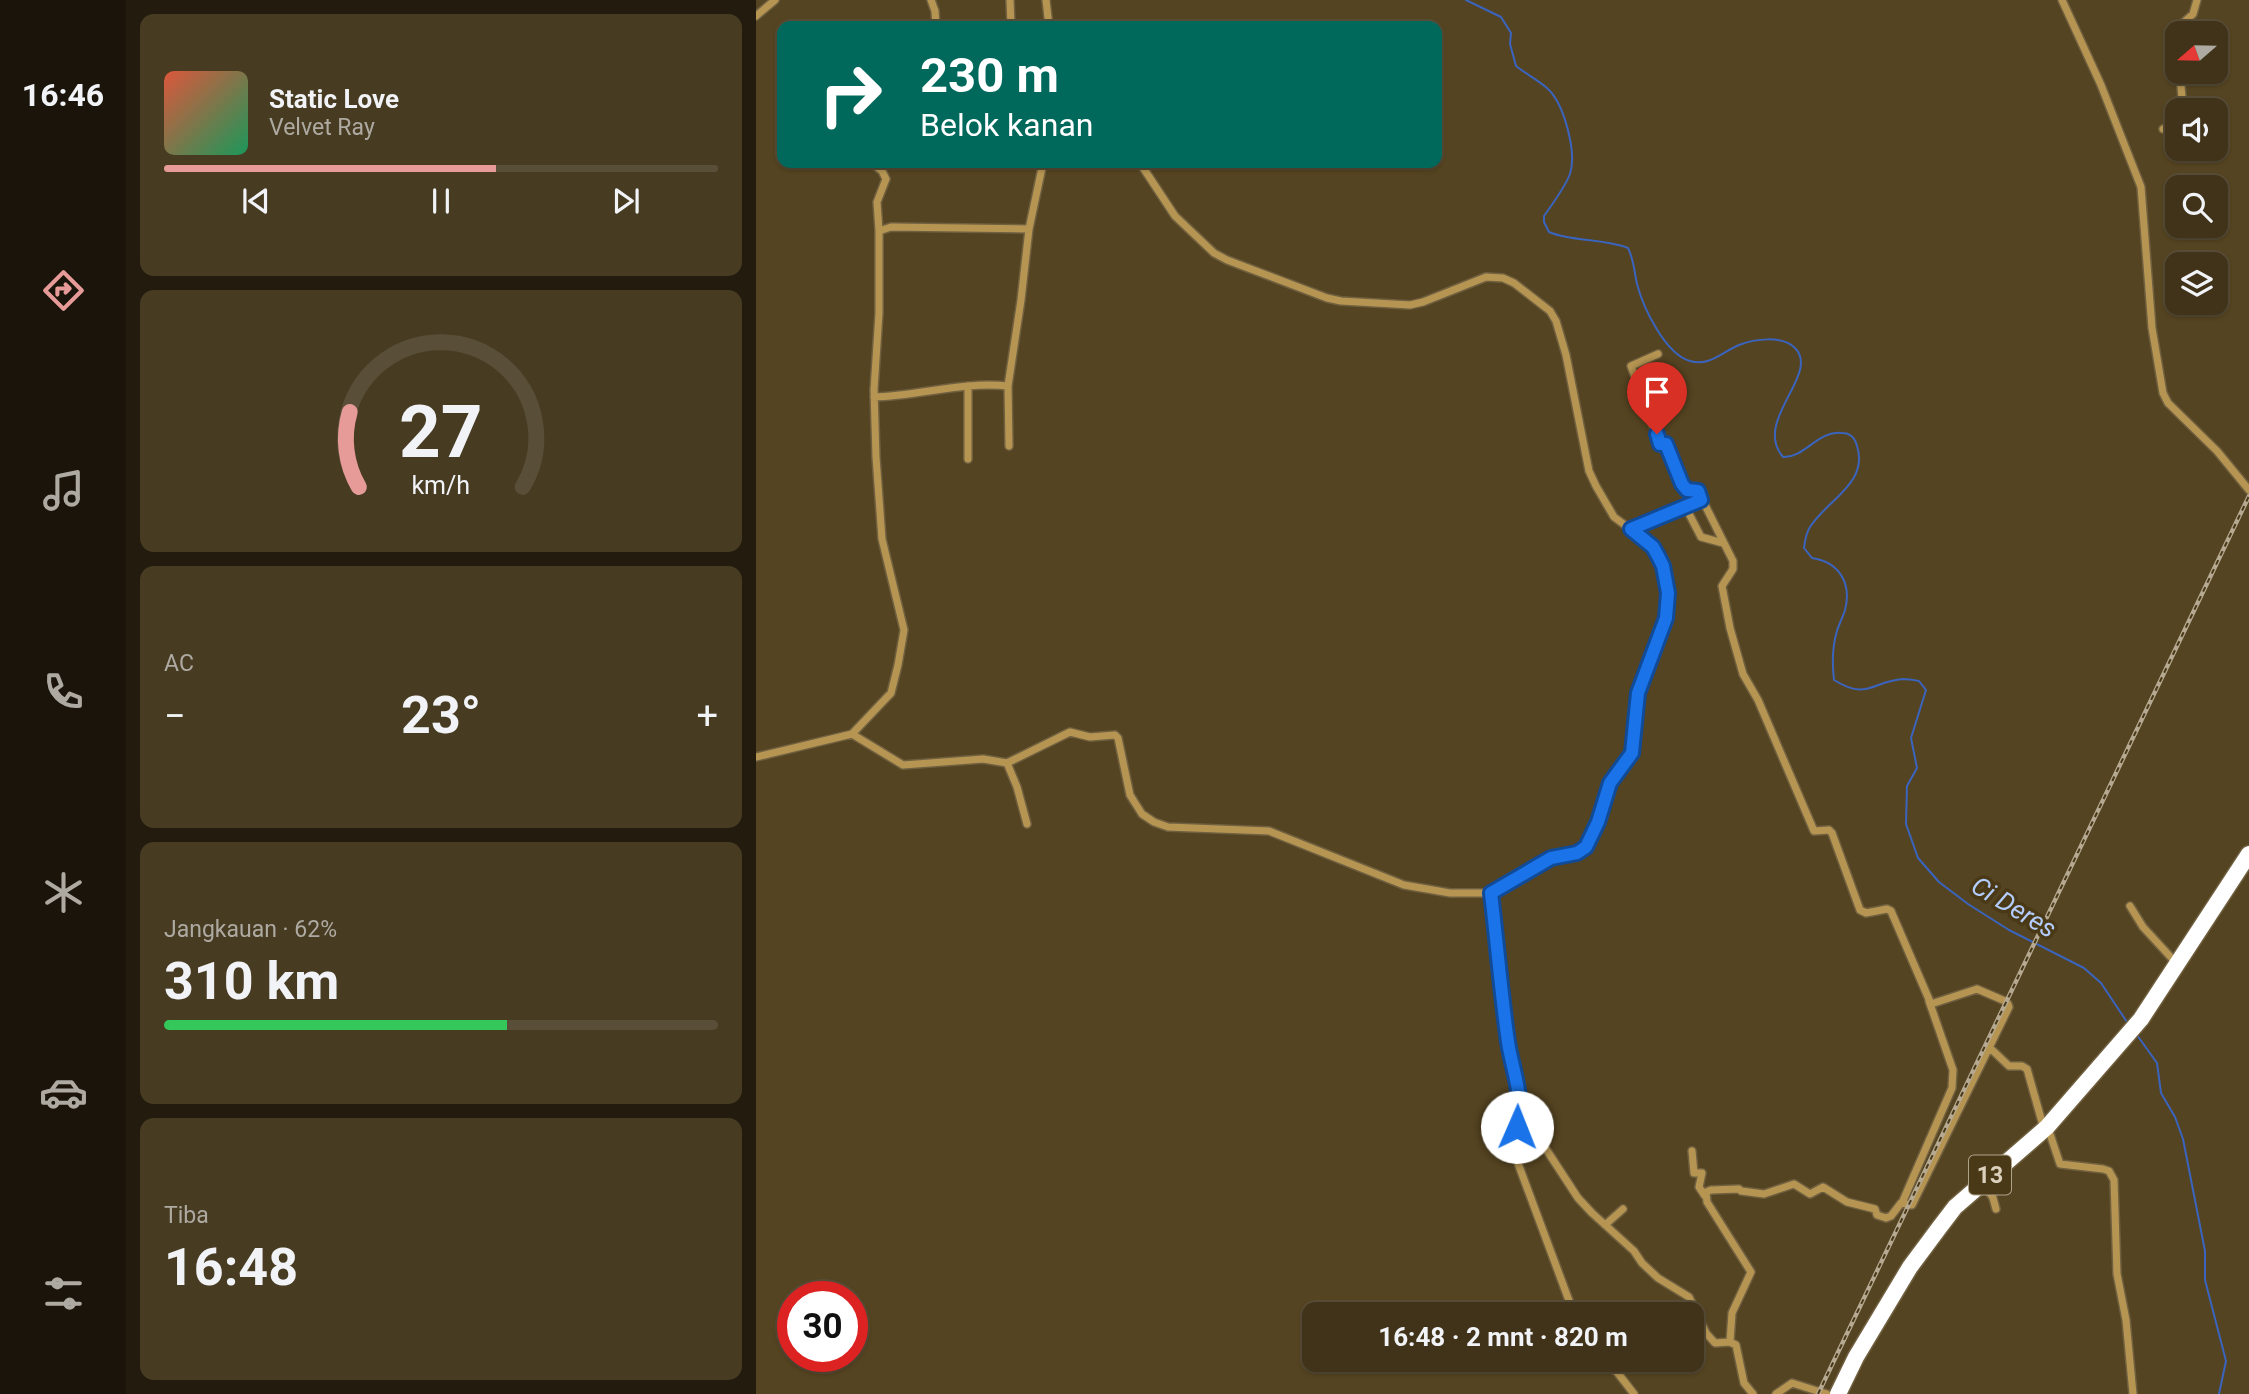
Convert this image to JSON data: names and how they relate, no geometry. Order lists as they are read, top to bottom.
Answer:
{
  "streets": {
    "highway": ["13"]
  },
  "water": ["Ci Deres"],
  "north": "left",
  "page": {
    "tabs": "16:46",
    "turn": ["230 m", "Belok kanan"],
    "song": ["Static Love", "Velvet Ray"],
    "tile": [
      "AC",
      ["Jangkauan · 62%", "310 km"],
      ["Tiba", "16:48"]
    ],
    "heat": ["−", "23°", "+"],
    "limit": "30",
    "trip": "16:48 · 2 mnt · 820 m",
    "gauge": ["27", "km/h"]
  }
}
